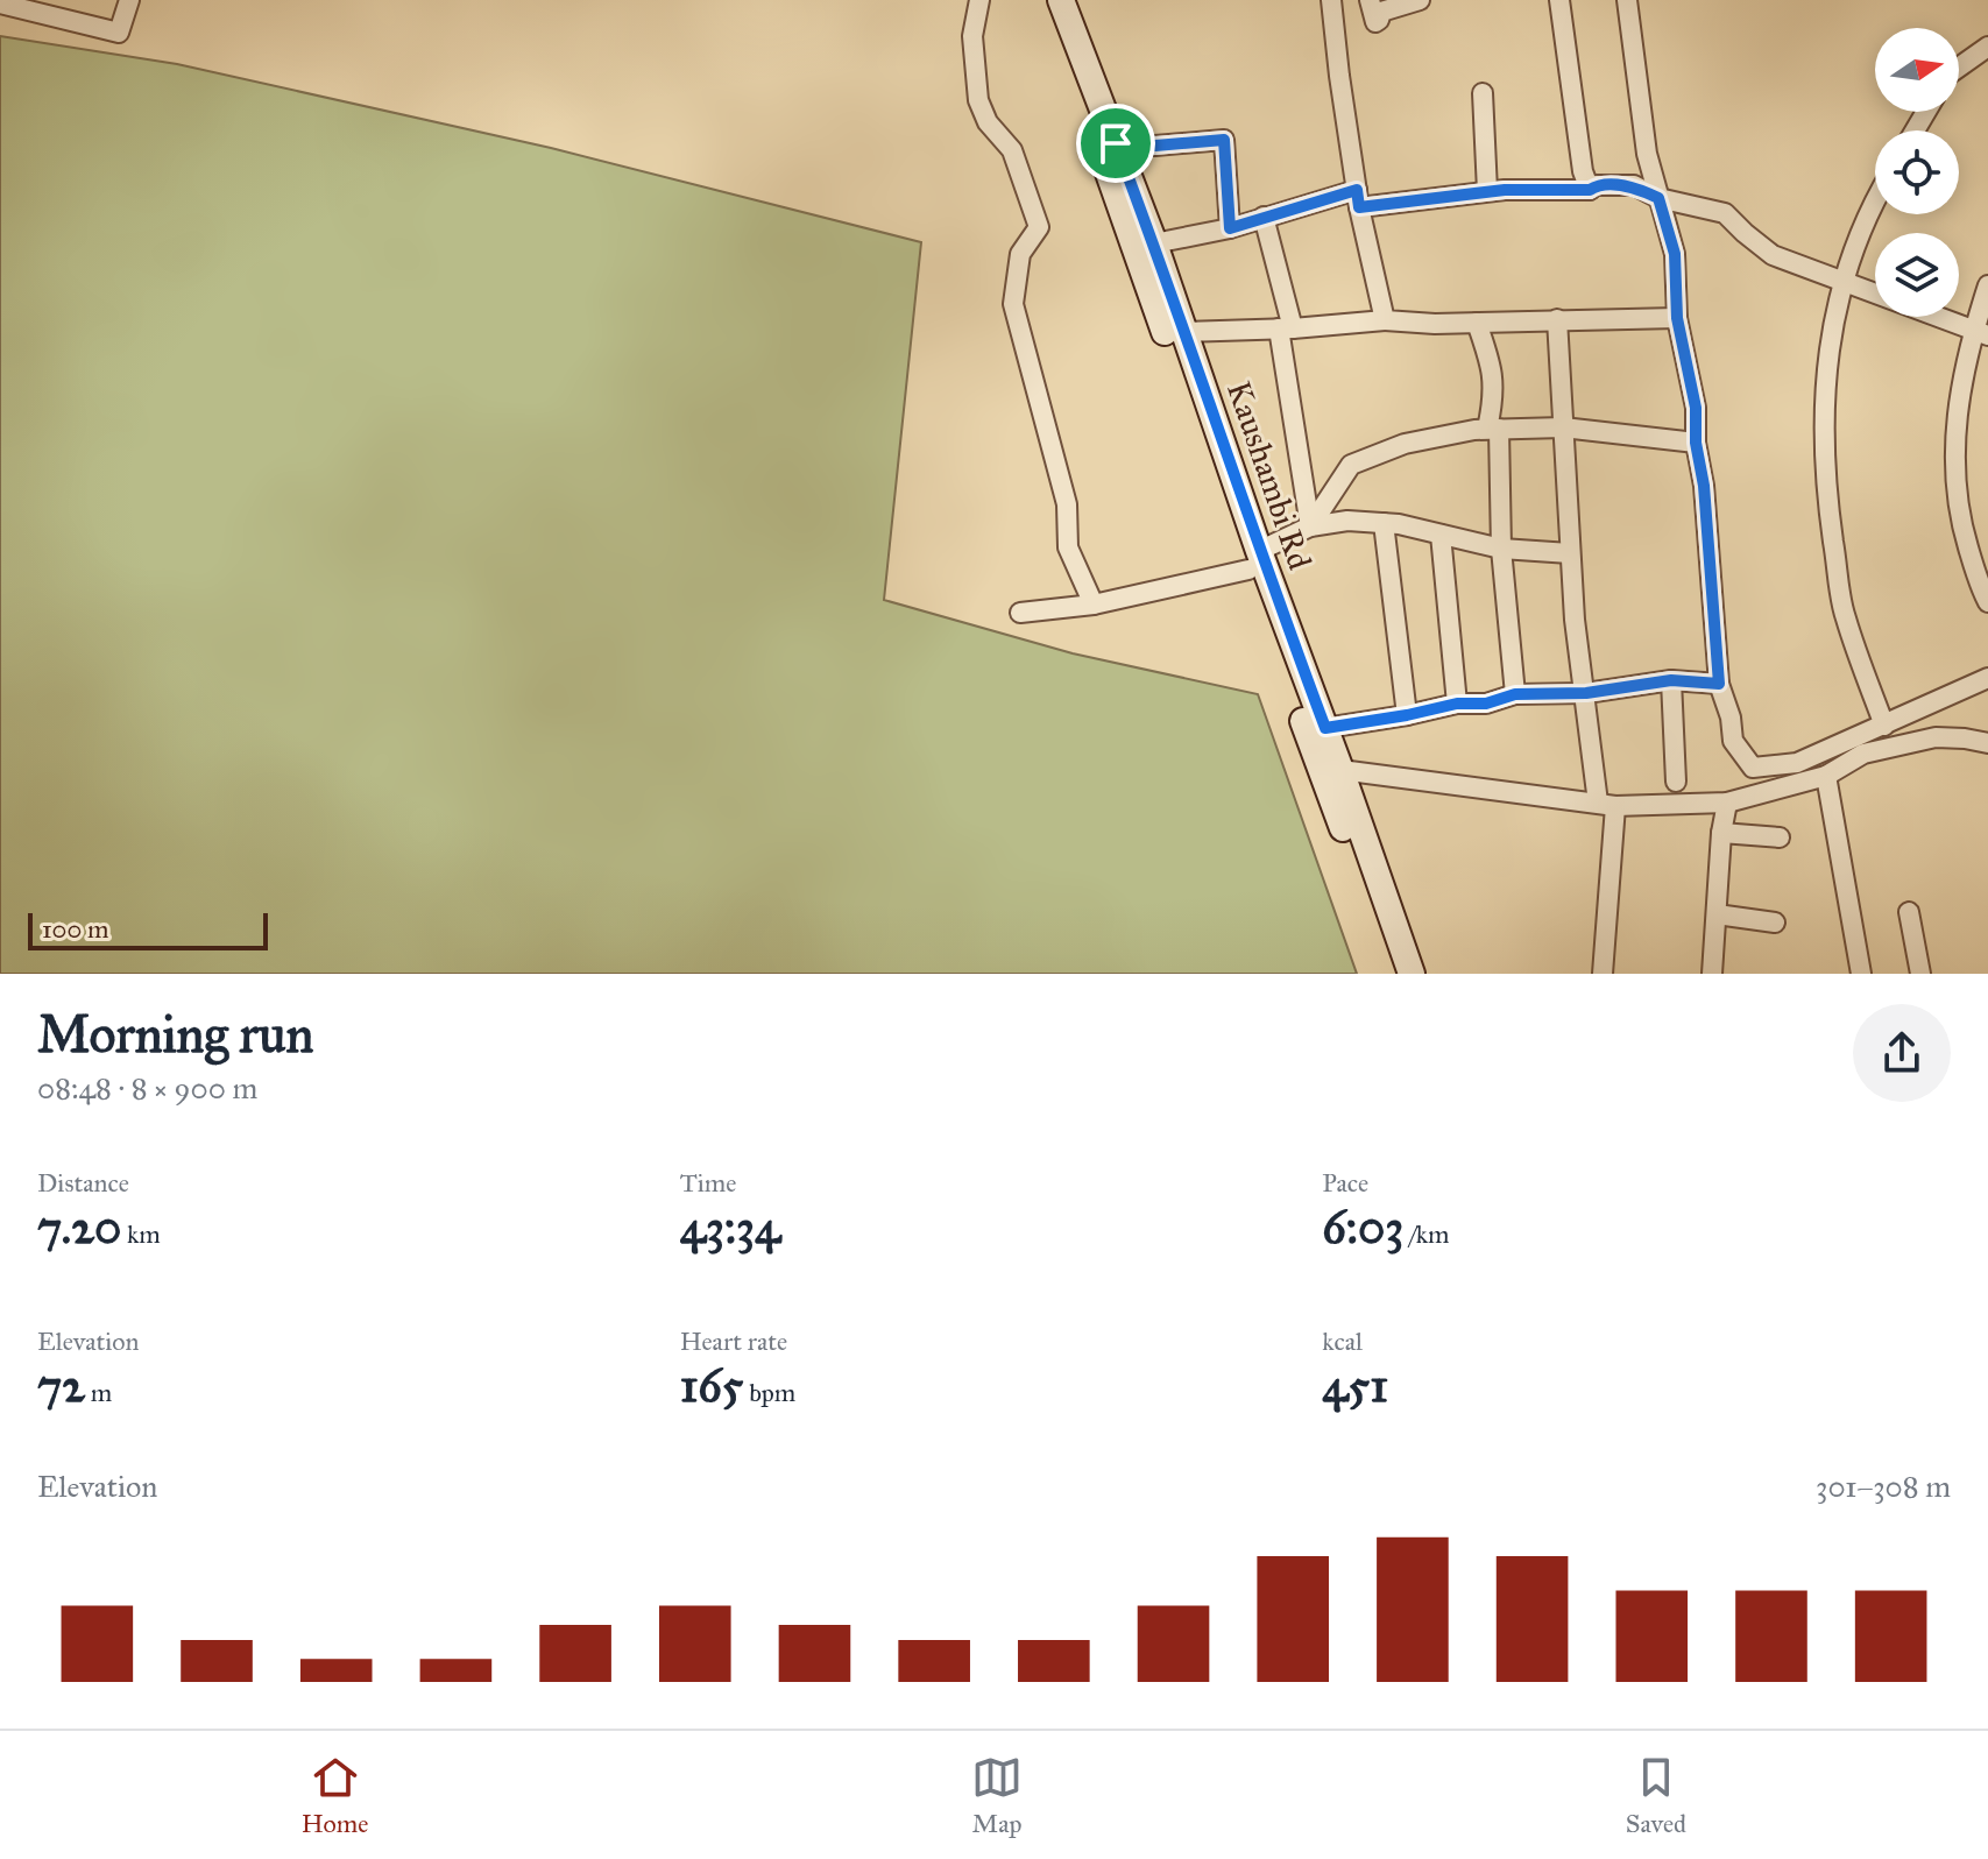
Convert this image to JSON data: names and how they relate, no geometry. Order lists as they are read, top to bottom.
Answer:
{
  "streets": {
    "main road": ["Kaushambi Rd"]
  },
  "scale_bar": "100 m",
  "north": "right",
  "page": {
    "scale": "100 m",
    "heading": ["Morning run", "08:48 · 8 × 900 m"],
    "stats": [
      ["Distance", "7.20 km"],
      ["Time", "43:34"],
      ["Pace", "6:03 /km"],
      ["Elevation", "72 m"],
      ["Heart rate", "165 bpm"],
      ["kcal", "451"]
    ],
    "chart": ["Elevation", "301–308 m"],
    "tabs": ["Home", "Map", "Saved"]
  }
}
